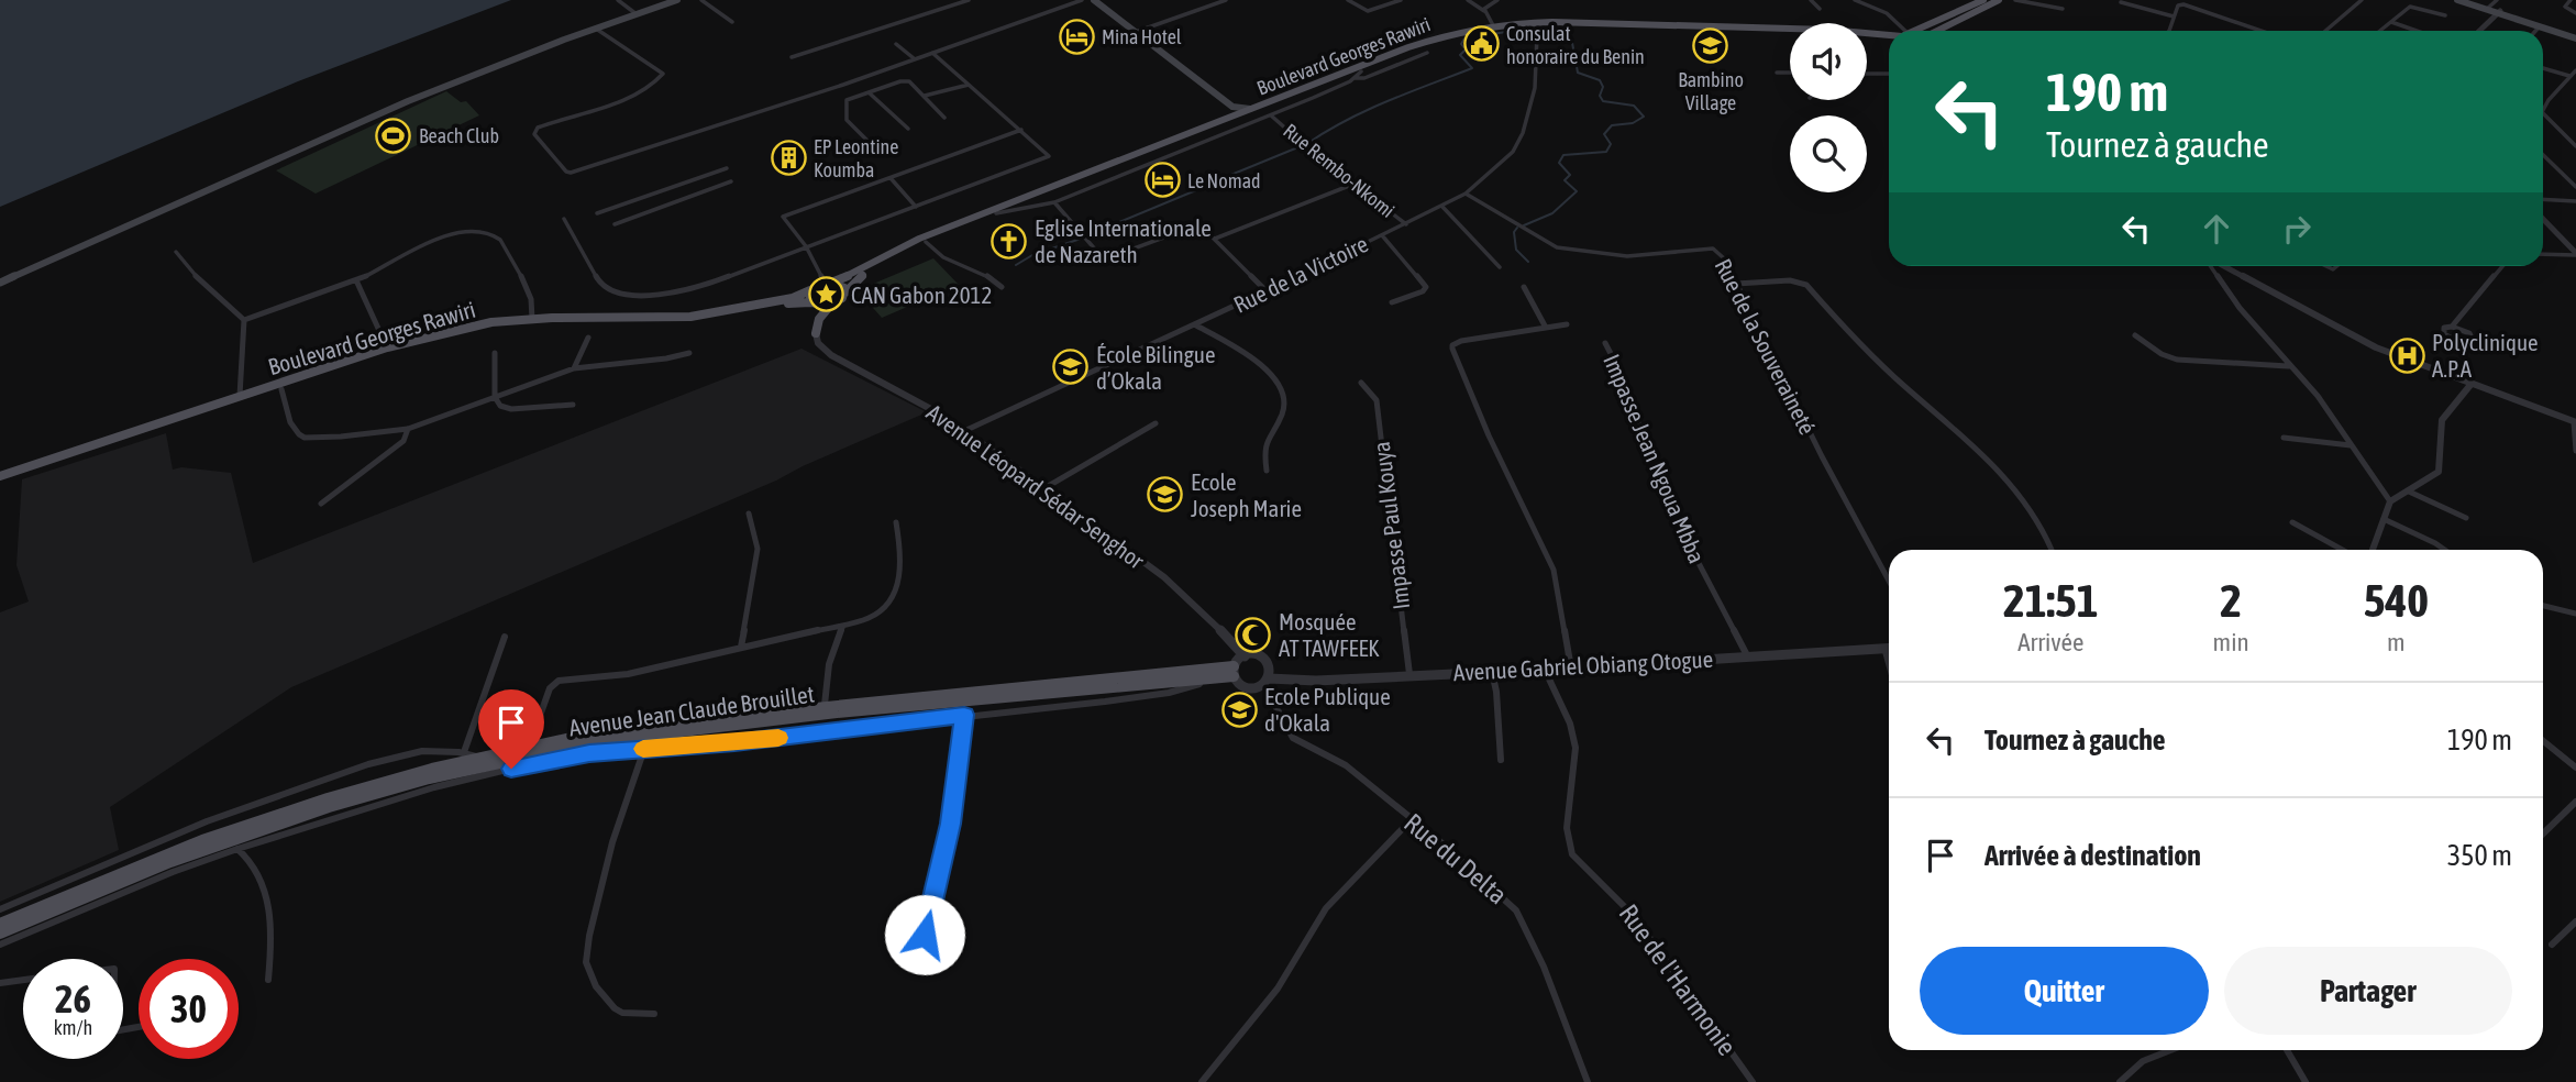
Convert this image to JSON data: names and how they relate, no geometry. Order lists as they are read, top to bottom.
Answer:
{
  "streets": {
    "main road": ["Boulevard Georges Rawiri", "Avenue Jean Claude Brouillet"],
    "street": [
      "Rue Rembo-Nkomi",
      "Rue de la Victoire",
      "Rue de la Souveraineté",
      "Impasse Jean Ngoua Mbba",
      "Avenue Léopard Sédar Senghor",
      "Impasse Paul Kouya",
      "Avenue Gabriel Obiang Otogue",
      "Rue du Delta",
      "Rue de l'Harmonie"
    ]
  },
  "crossings": [
    ["Boulevard Georges Rawiri", "Rue de la Victoire"],
    ["Boulevard Georges Rawiri", "Avenue Léopard Sédar Senghor"],
    ["Rue Rembo-Nkomi", "Rue de la Victoire"],
    ["Rue de la Victoire", "Rue de la Souveraineté"],
    ["Rue de la Victoire", "Avenue Léopard Sédar Senghor"],
    ["Impasse Jean Ngoua Mbba", "Avenue Gabriel Obiang Otogue"],
    ["Avenue Léopard Sédar Senghor", "Avenue Gabriel Obiang Otogue"],
    ["Avenue Léopard Sédar Senghor", "Avenue Jean Claude Brouillet"],
    ["Avenue Léopard Sédar Senghor", "Rue du Delta"],
    ["Impasse Paul Kouya", "Avenue Gabriel Obiang Otogue"],
    ["Avenue Gabriel Obiang Otogue", "Avenue Jean Claude Brouillet"],
    ["Avenue Gabriel Obiang Otogue", "Rue du Delta"],
    ["Avenue Gabriel Obiang Otogue", "Rue de l'Harmonie"],
    ["Avenue Jean Claude Brouillet", "Rue du Delta"]
  ],
  "places": {
    "hotel": ["Mina Hotel", "Le Nomad"],
    "public building": ["Consulat honoraire du Benin"],
    "school or university": [
      "Bambino Village",
      "École Bilingue d’Okala",
      "Ecole Joseph Marie",
      "Ecole Publique d'Okala"
    ],
    "sports": ["Beach Club"],
    "building": ["EP Leontine Koumba"],
    "church": ["Eglise Internationale de Nazareth"],
    "place": ["CAN Gabon 2012"],
    "hospital": ["Polyclinique A.P.A"],
    "mosque": ["Mosquée AT TAWFEEK"]
  },
  "page": {
    "turn": ["190 m", "Tournez à gauche"],
    "eta": [
      "21:51",
      "Arrivée",
      "2",
      "min",
      "540",
      "m"
    ],
    "list": [
      {
        "name": "Tournez à gauche",
        "value": "190 m"
      },
      {
        "name": "Arrivée à destination",
        "value": "350 m"
      }
    ],
    "buttons": ["Quitter", "Partager"],
    "speed": "26 km/h",
    "limit": "30"
  }
}
